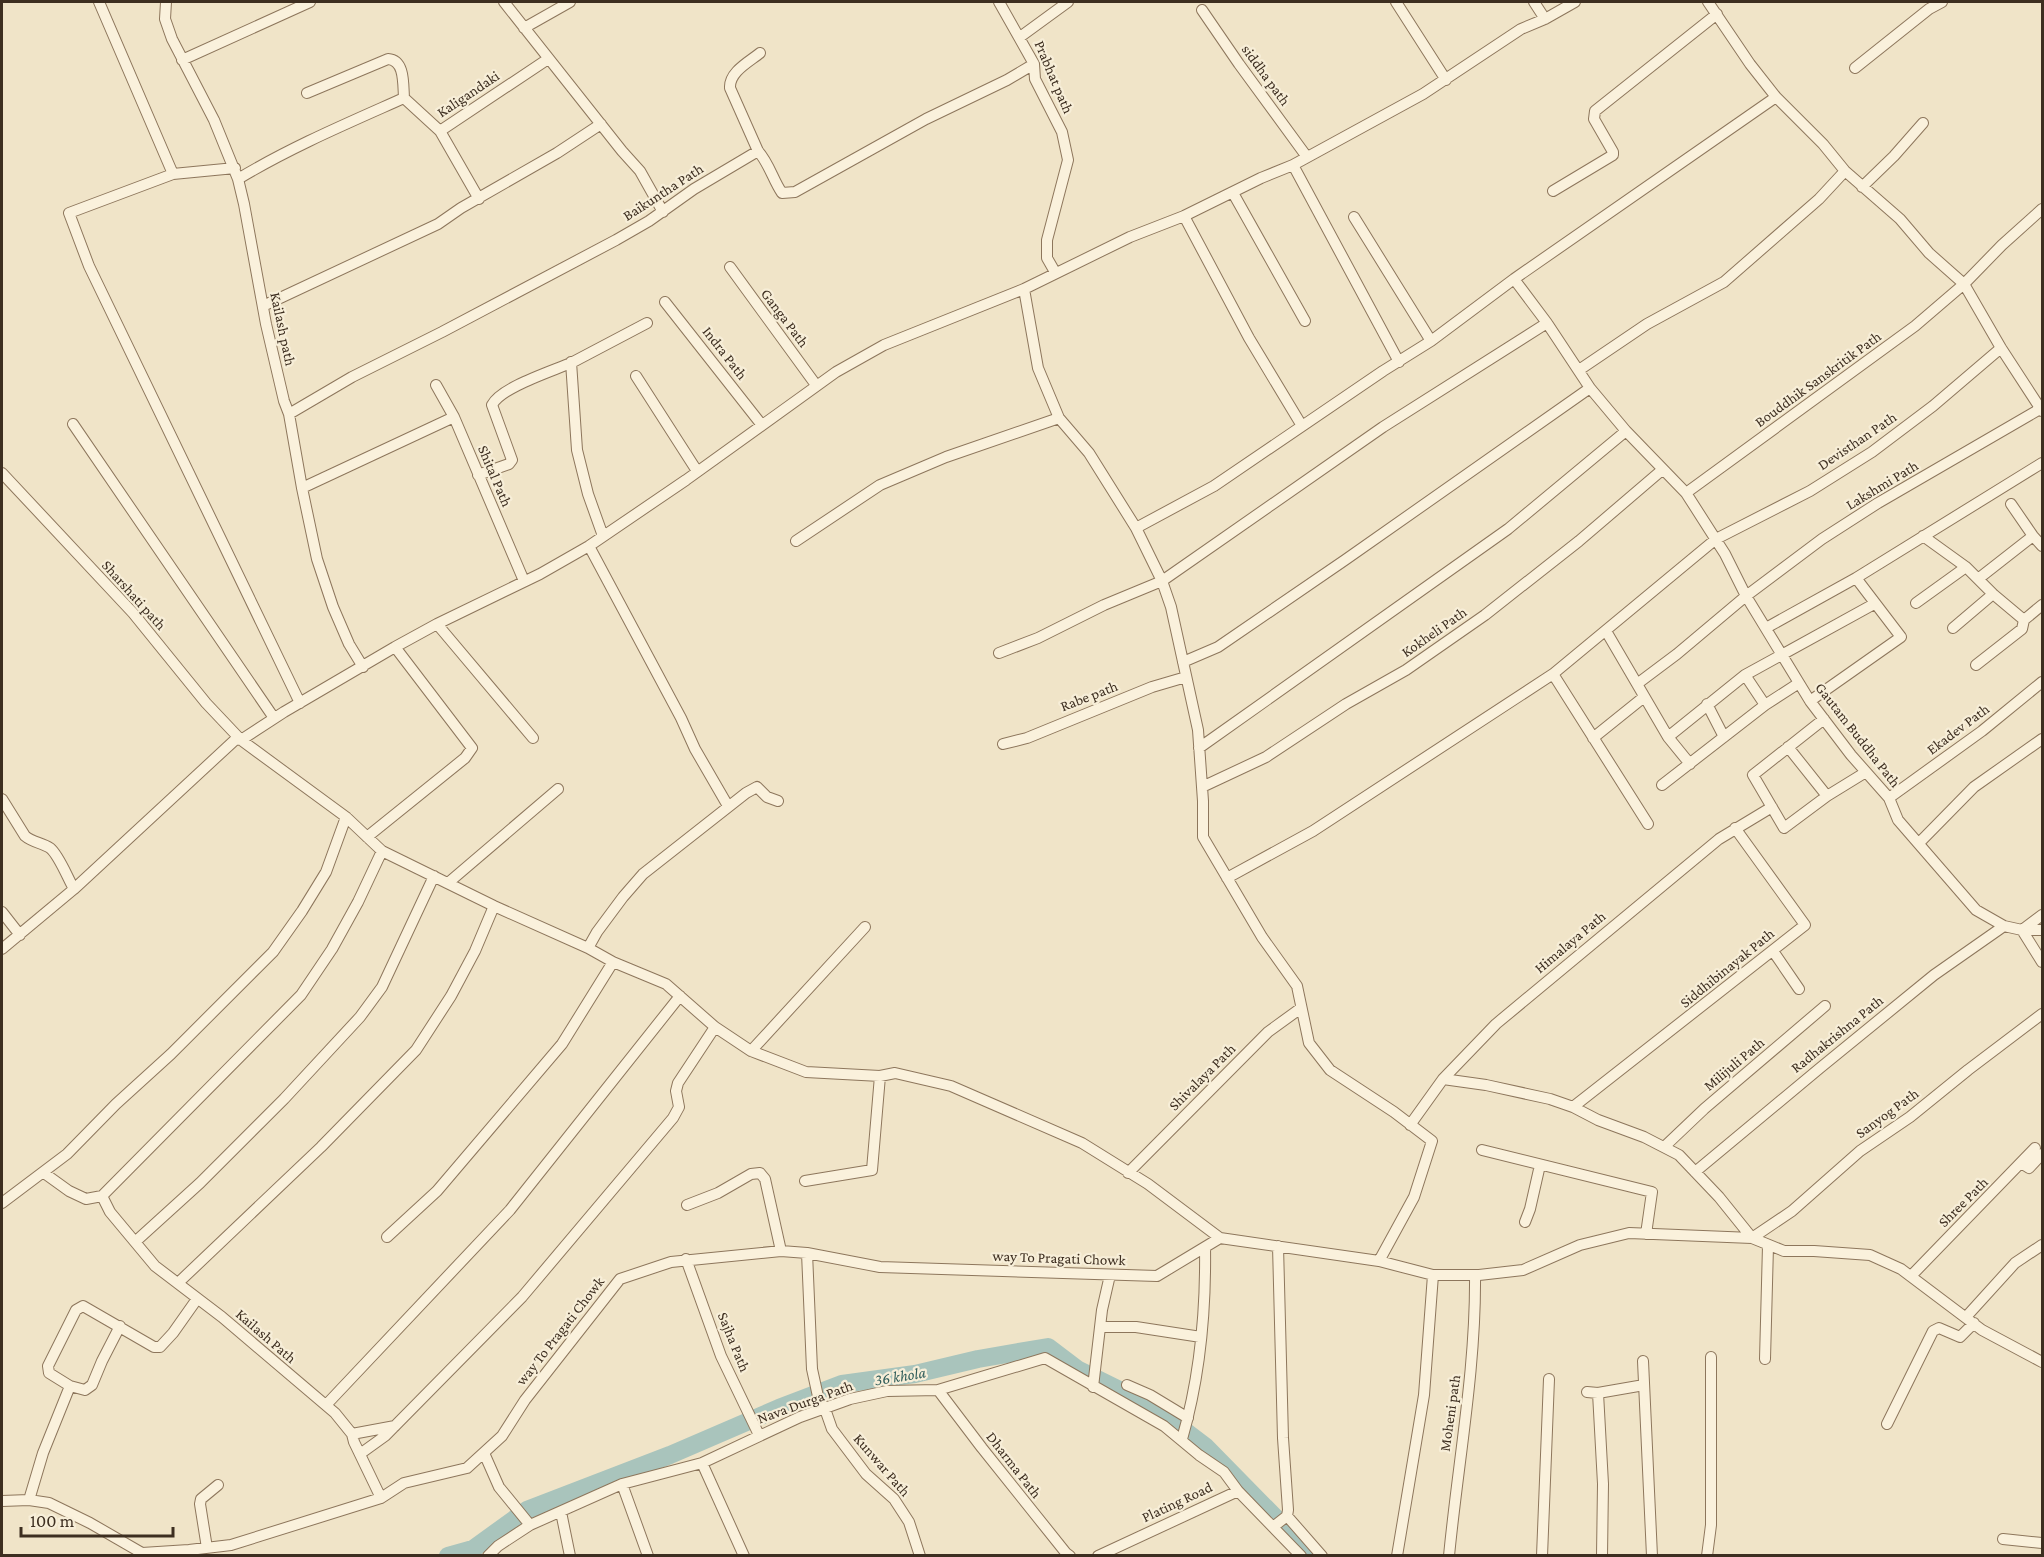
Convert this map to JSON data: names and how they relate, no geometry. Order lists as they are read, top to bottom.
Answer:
{
  "streets": {
    "street": [
      "siddha path",
      "Prabhat path",
      "Kaligandaki",
      "Baikuntha Path",
      "Ganga Path",
      "Kailash path",
      "Indra Path",
      "Bouddhik Sanskritik Path",
      "Devisthan Path",
      "Shital Path",
      "Lakshmi Path",
      "Sharshati path",
      "Kokheli Path",
      "Rabe path",
      "Ekadev Path",
      "Gautam Buddha Path",
      "Himalaya Path",
      "Siddhibinayak Path",
      "Radhakrishna Path",
      "Milijuli Path",
      "Shivalaya Path",
      "Sanyog Path",
      "Shree Path",
      "way To Pragati Chowk",
      "Kailash Path",
      "Sajha Path",
      "Nava Durga Path",
      "Moheni path",
      "Kunwar Path",
      "Dharma Path",
      "Plating Road"
    ]
  },
  "crossings": [
    ["Baikuntha Path", "Kailash path"],
    ["Bouddhik Sanskritik Path", "Gautam Buddha Path"],
    ["Devisthan Path", "Gautam Buddha Path"],
    ["Lakshmi Path", "Gautam Buddha Path"],
    ["Sharshati path", "Shivalaya Path"],
    ["Sharshati path", "way To Pragati Chowk"],
    ["Kokheli Path", "Gautam Buddha Path"],
    ["Ekadev Path", "Gautam Buddha Path"],
    ["Gautam Buddha Path", "Radhakrishna Path"],
    ["Himalaya Path", "Siddhibinayak Path"],
    ["way To Pragati Chowk", "Kailash Path"],
    ["way To Pragati Chowk", "Sajha Path"],
    ["way To Pragati Chowk", "Kunwar Path"],
    ["Sajha Path", "Nava Durga Path"],
    ["Nava Durga Path", "Kunwar Path"],
    ["Nava Durga Path", "Dharma Path"],
    ["Nava Durga Path", "Plating Road"]
  ],
  "water": ["36 khola"],
  "scale_bar": "100 m"
}
